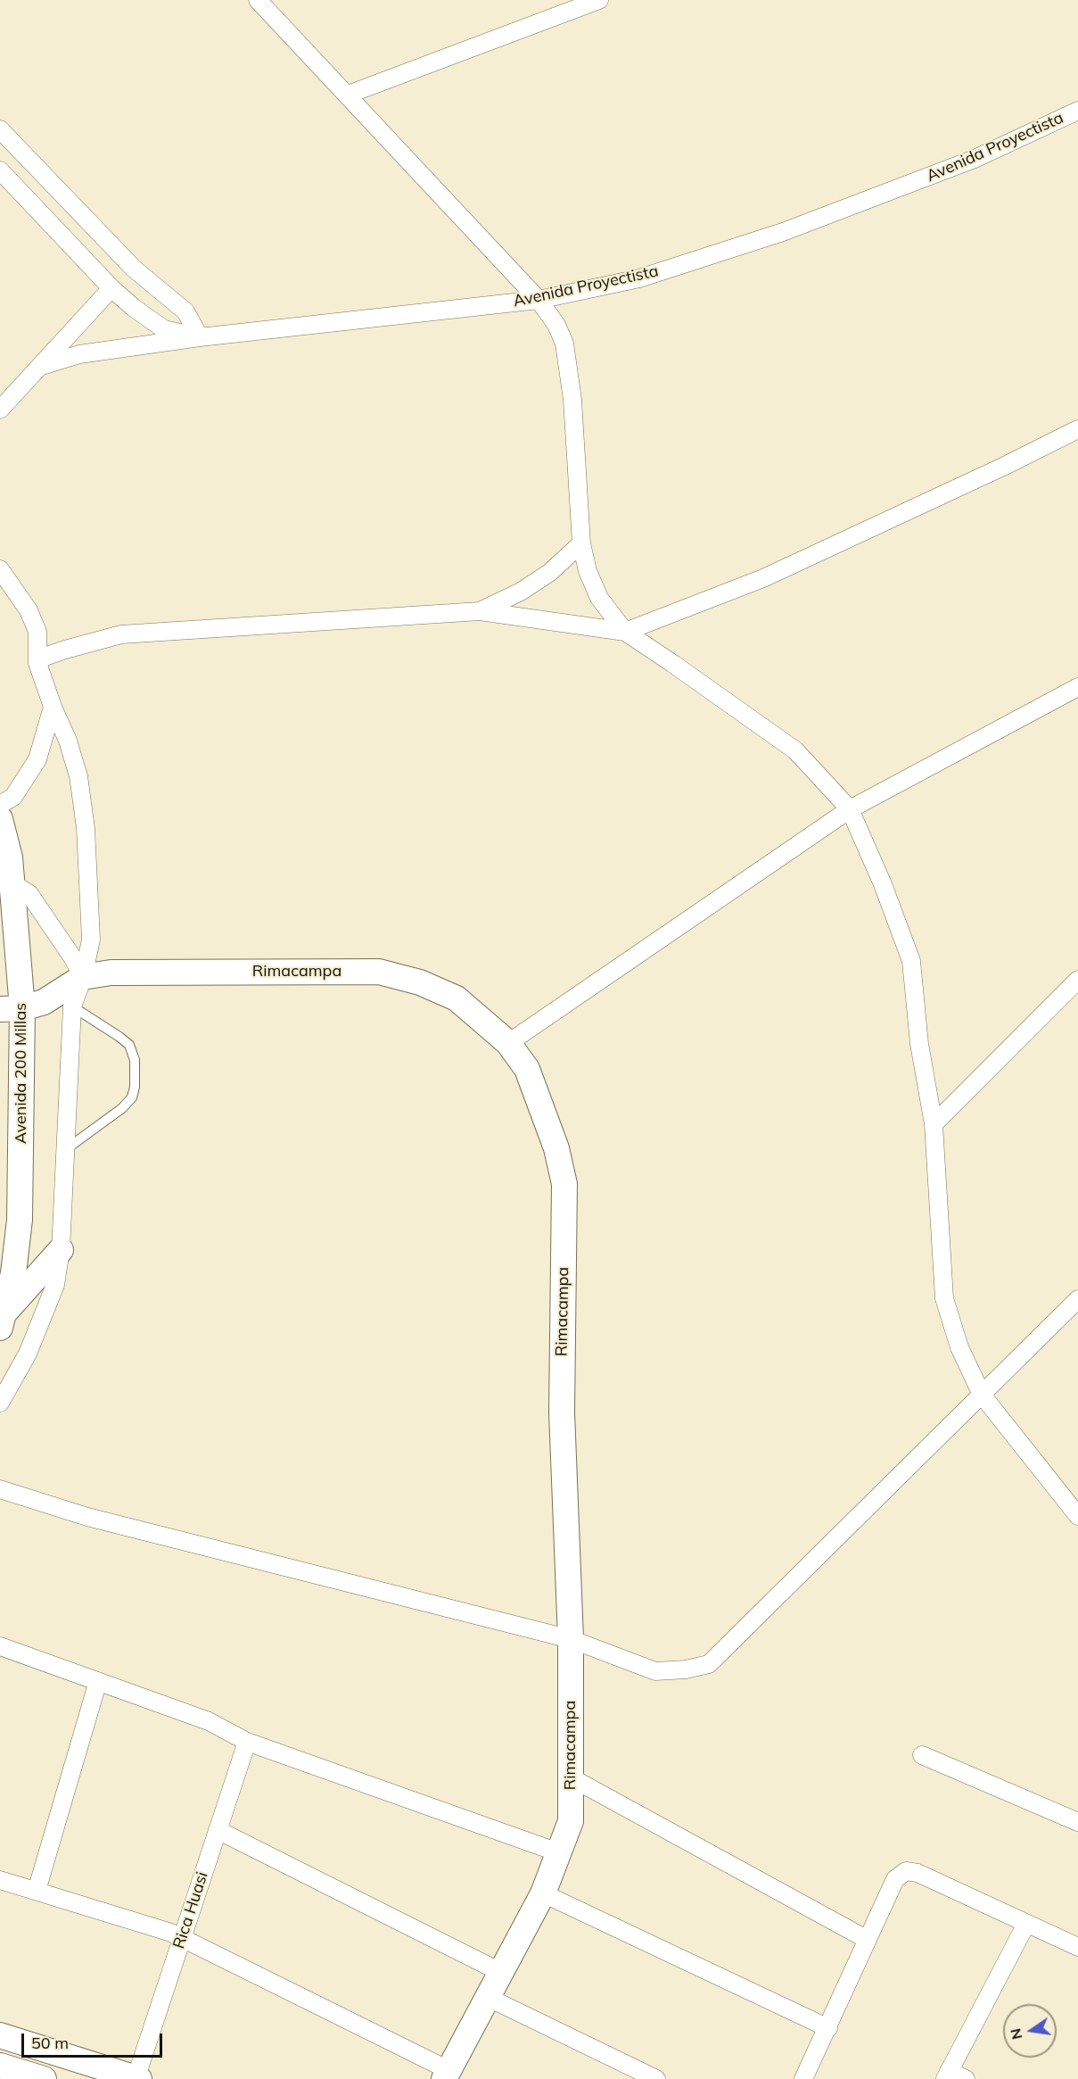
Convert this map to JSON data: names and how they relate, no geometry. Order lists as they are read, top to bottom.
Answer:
{
  "streets": {
    "street": [
      "Avenida Proyectista",
      "Rimacampa",
      "Avenida 200 Millas",
      "Rica Huasi"
    ]
  },
  "crossings": [
    ["Rimacampa", "Avenida 200 Millas"]
  ],
  "scale_bar": "50 m",
  "north": "left"
}
